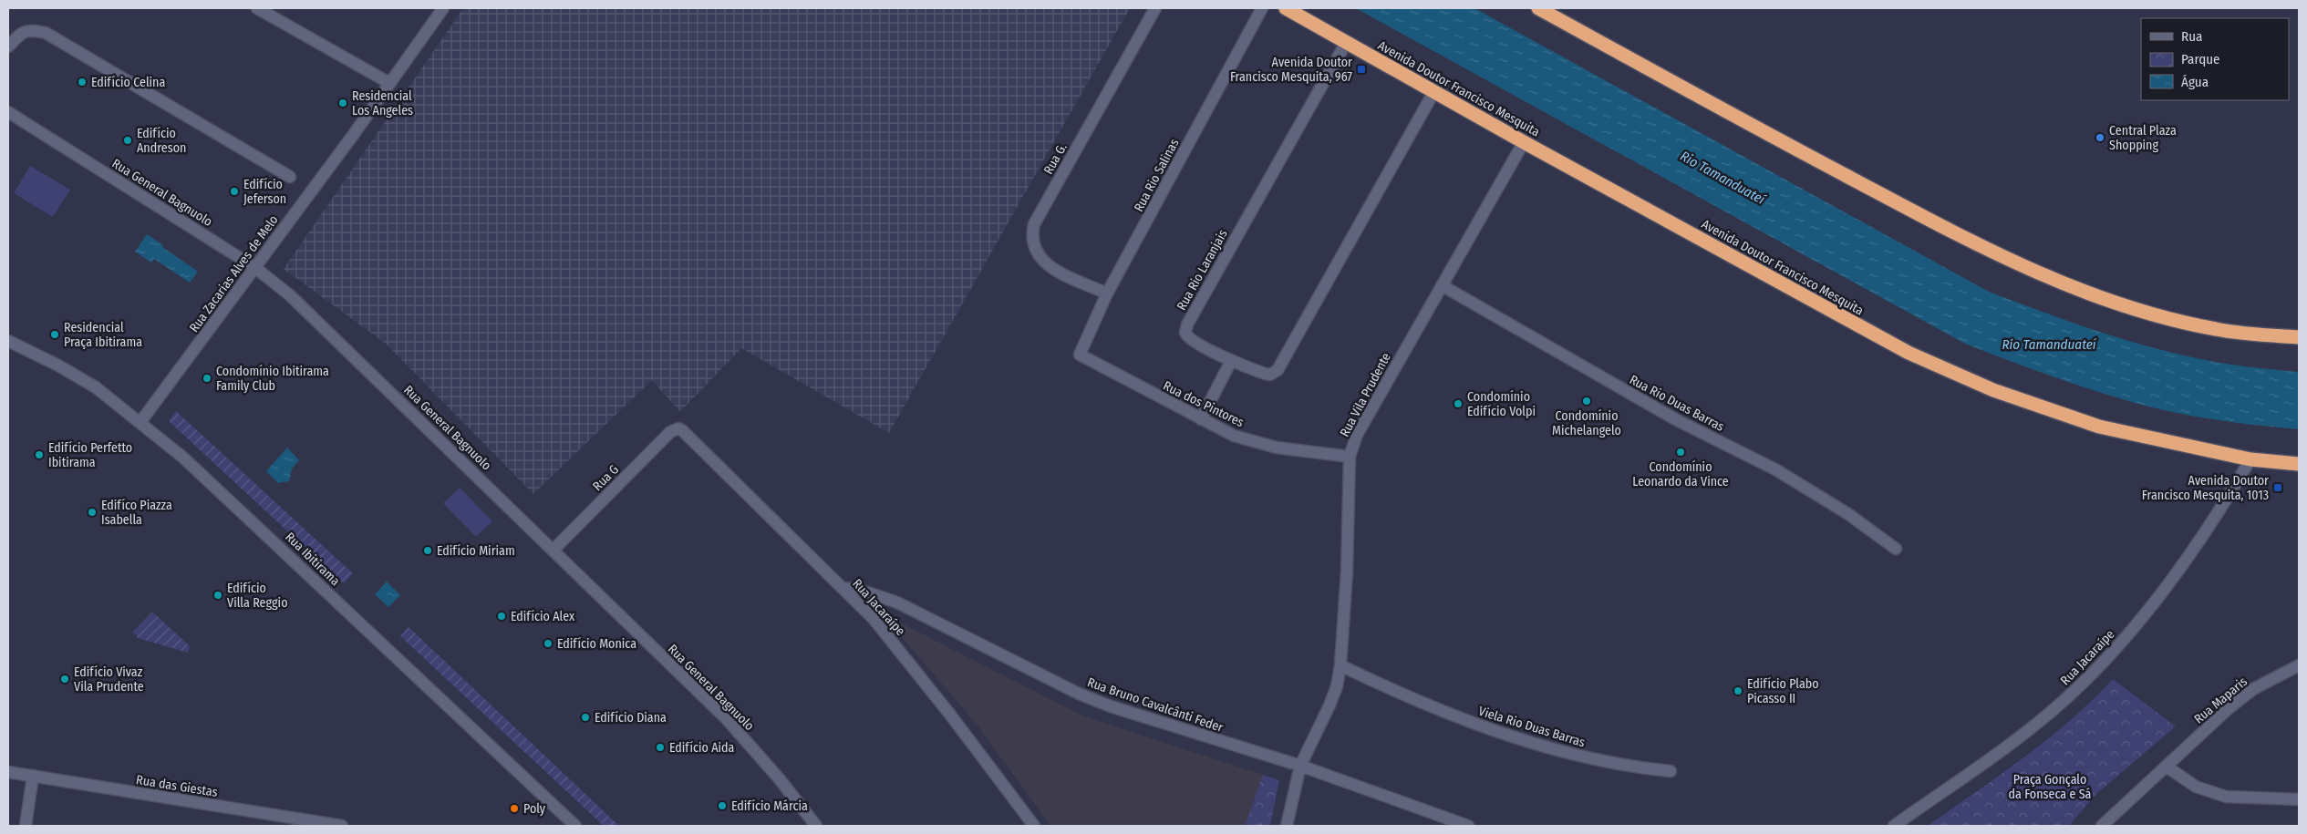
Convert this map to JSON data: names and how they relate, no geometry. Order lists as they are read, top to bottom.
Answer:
{
  "streets": {
    "highway": ["Avenida Doutor Francisco Mesquita"],
    "street": [
      "Rua G.",
      "Rua Rio Salinas",
      "Rua General Bagnuolo",
      "Rua Rio Laranjais",
      "Rua Zacarias Alves de Melo",
      "Rua Vila Prudente",
      "Rua Rio Duas Barras",
      "Rua dos Pintores",
      "Rua G",
      "Rua Ibitirama",
      "Rua Jacaraípe",
      "Rua Maparis",
      "Rua Bruno Cavalcânti Feder",
      "Viela Rio Duas Barras",
      "Rua das Giestas"
    ]
  },
  "crossings": [
    ["Avenida Doutor Francisco Mesquita", "Rua Rio Laranjais"],
    ["Avenida Doutor Francisco Mesquita", "Rua Vila Prudente"],
    ["Avenida Doutor Francisco Mesquita", "Rua Jacaraípe"],
    ["Rua G.", "Rua Rio Salinas"],
    ["Rua Rio Salinas", "Rua dos Pintores"],
    ["Rua General Bagnuolo", "Rua Zacarias Alves de Melo"],
    ["Rua General Bagnuolo", "Rua G"],
    ["Rua Zacarias Alves de Melo", "Rua Ibitirama"],
    ["Rua Vila Prudente", "Rua Rio Duas Barras"],
    ["Rua Vila Prudente", "Rua dos Pintores"],
    ["Rua Vila Prudente", "Rua Bruno Cavalcânti Feder"],
    ["Rua Vila Prudente", "Viela Rio Duas Barras"],
    ["Rua G", "Rua Jacaraípe"],
    ["Rua Jacaraípe", "Rua Bruno Cavalcânti Feder"]
  ],
  "water": ["Rio Tamanduateí"],
  "parks": ["Praça Gonçalo da Fonseca e Sá"],
  "places": {
    "transit": ["Avenida Doutor Francisco Mesquita, 967", "Avenida Doutor Francisco Mesquita, 1013"],
    "other": [
      "Edifício Celina",
      "Residencial Los Angeles",
      "Central Plaza Shopping",
      "Edifício Andreson",
      "Edifício Jeferson",
      "Residencial Praça Ibitirama",
      "Condomínio Ibitirama Family Club",
      "Condomínio Michelangelo",
      "Condomínio Edifício Volpi",
      "Condomínio Leonardo da Vince",
      "Edifício Perfetto Ibitirama",
      "Edifíco Piazza Isabella",
      "Edifício Miriam",
      "Edifício Villa Reggio",
      "Edifício Alex",
      "Edifício Monica",
      "Edifício Vivaz Vila Prudente",
      "Edifício Plabo Picasso II",
      "Edifício Diana",
      "Edifício Aida",
      "Edifício Márcia",
      "Poly"
    ]
  },
  "legend": ["Rua", "Parque", "Água"]
}
